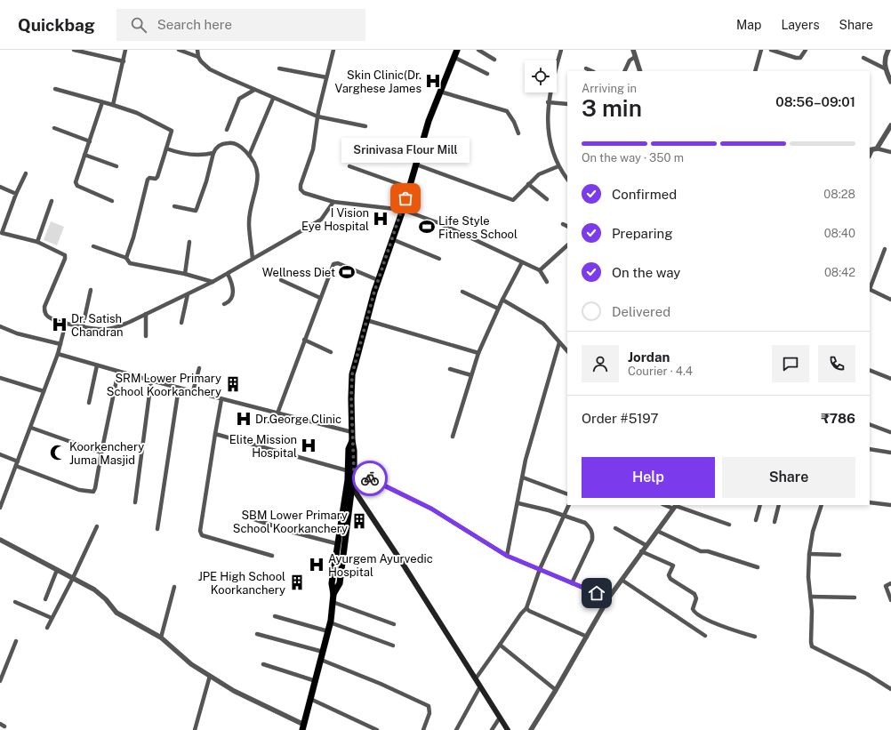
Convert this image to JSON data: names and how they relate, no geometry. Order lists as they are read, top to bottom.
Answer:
{
  "places": {
    "hospital": [
      "Skin Clinic(Dr. Varghese James",
      "I Vision Eye Hospital",
      "Dr. Satish Chandran",
      "Dr.George Clinic",
      "Elite Mission Hospital",
      "Ayurgem Ayurvedic Hospital"
    ],
    "other": ["Srinivasa Flour Mill"],
    "sports": ["Life Style Fitness School", "Wellness Diet"],
    "building": ["SRM Lower Primary School Koorkanchery", "SBM Lower Primary School Koorkanchery", "JPE High School Koorkanchery"],
    "mosque": ["Koorkenchery Juma Masjid"]
  },
  "page": {
    "header": "Quickbag",
    "search": "Search here",
    "nav": ["Map", "Layers", "Share"],
    "heading": ["3 min", "Arriving in", "08:56–09:01"],
    "panel": [
      "Jordan",
      "Courier · 4.4",
      "Order #5197",
      "₹786"
    ],
    "bar": "On the way · 350 m",
    "bubble": "Srinivasa Flour Mill",
    "list": [
      ["Confirmed", "08:28"],
      ["Preparing", "08:40"],
      ["On the way", "08:42"],
      "Delivered"
    ],
    "buttons": ["Help", "Share"]
  }
}
